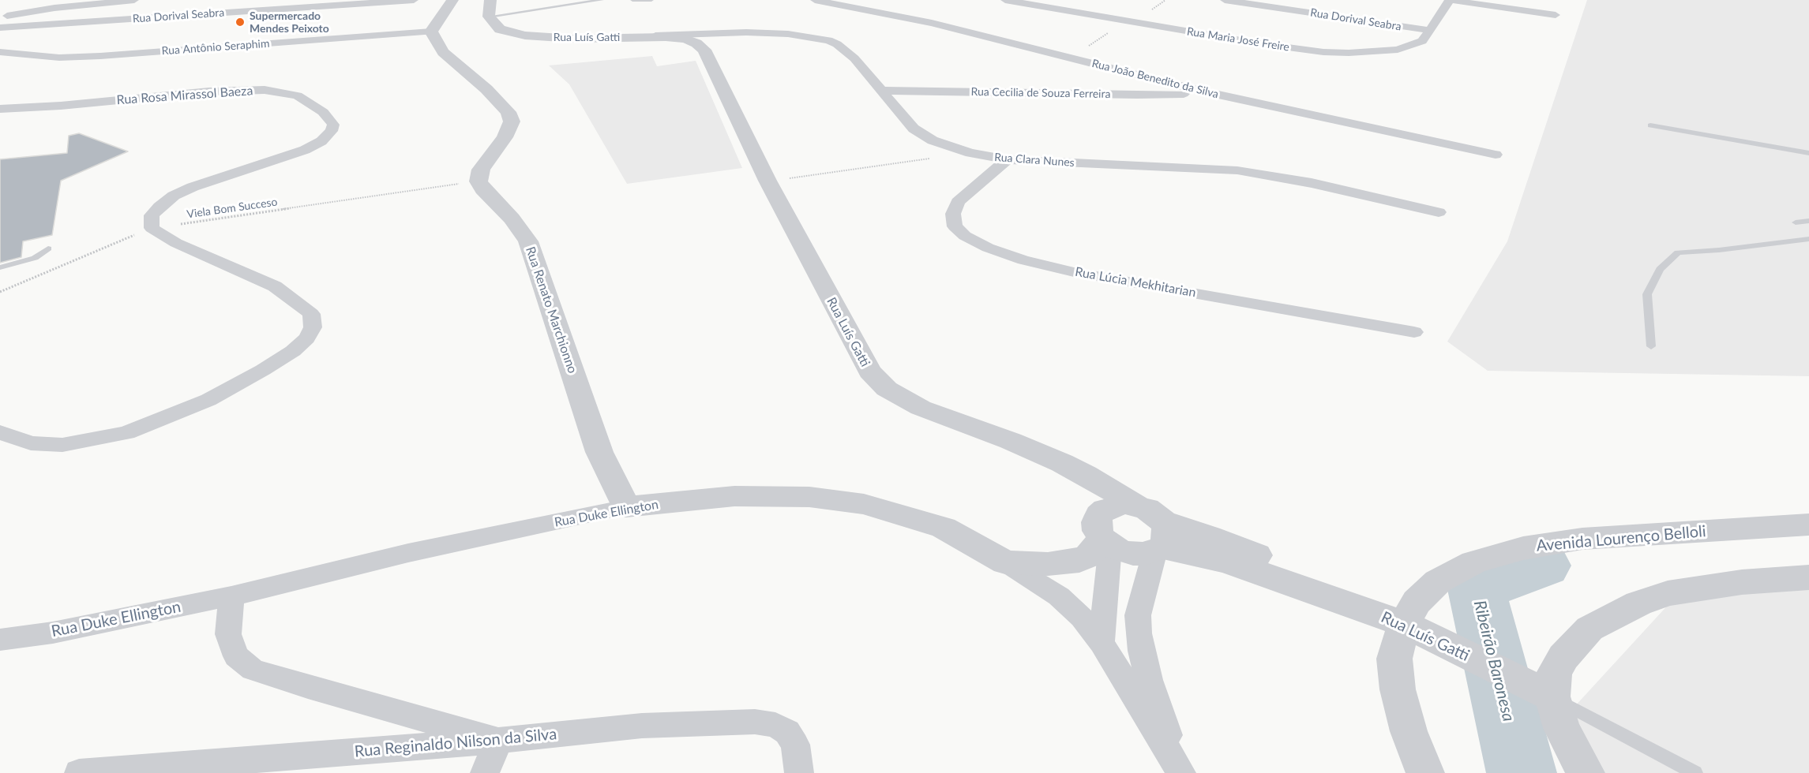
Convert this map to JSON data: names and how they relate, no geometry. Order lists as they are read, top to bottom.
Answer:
{
  "streets": {
    "street": [
      "Rua Dorival Seabra",
      "Rua Luís Gatti",
      "Rua Maria José Freire",
      "Rua Antônio Seraphim",
      "Rua João Benedito da Silva",
      "Rua Cecilia de Souza Ferreira",
      "Rua Rosa Mirassol Baeza",
      "Rua Clara Nunes",
      "Rua Lúcia Mekhitarian",
      "Rua Renato Marchionno",
      "Rua Duke Ellington",
      "Avenida Lourenço Belloli",
      "Rua Reginaldo Nilson da Silva"
    ],
    "path": ["Viela Bom Succeso"]
  },
  "crossings": [
    ["Rua Dorival Seabra", "Rua Maria José Freire"],
    ["Rua Luís Gatti", "Rua Clara Nunes"],
    ["Rua Luís Gatti", "Rua Duke Ellington"],
    ["Rua Luís Gatti", "Avenida Lourenço Belloli"],
    ["Rua João Benedito da Silva", "Rua Cecilia de Souza Ferreira"],
    ["Rua Cecilia de Souza Ferreira", "Rua Clara Nunes"],
    ["Rua Rosa Mirassol Baeza", "Viela Bom Succeso"],
    ["Rua Clara Nunes", "Rua Lúcia Mekhitarian"],
    ["Viela Bom Succeso", "Rua Renato Marchionno"],
    ["Rua Renato Marchionno", "Rua Duke Ellington"]
  ],
  "water": ["Ribeirão Baronesa"],
  "places": ["Supermercado Mendes Peixoto"]
}
